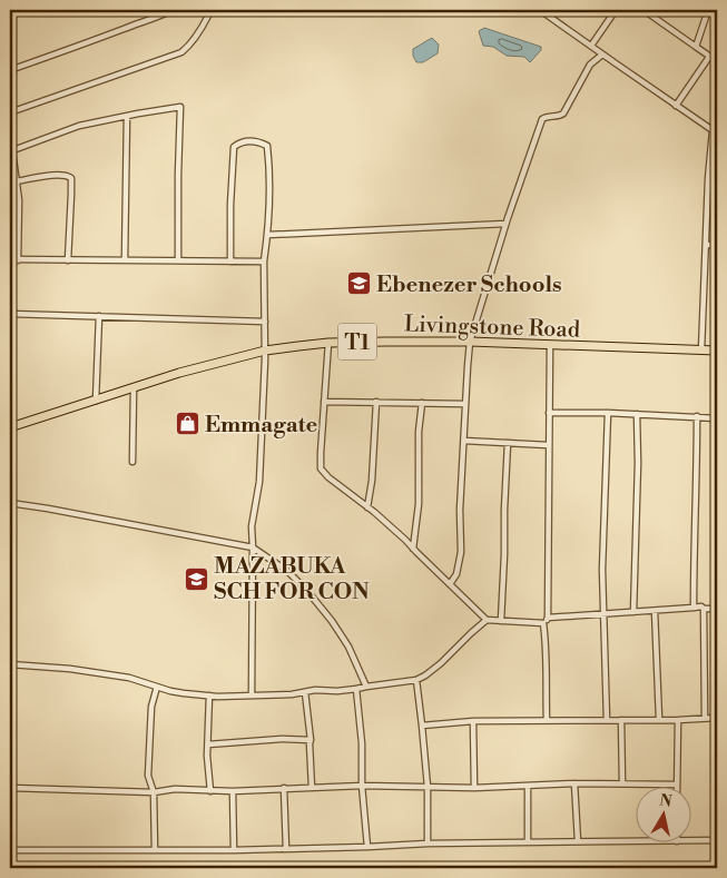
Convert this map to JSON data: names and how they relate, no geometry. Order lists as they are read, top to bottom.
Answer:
{
  "streets": {
    "highway": ["Livingstone Road", "T1"]
  },
  "places": {
    "school or university": ["Ebenezer Schools", "MAZABUKA SCH FOR CON"],
    "shop": ["Emmagate"]
  },
  "north": "top"
}
